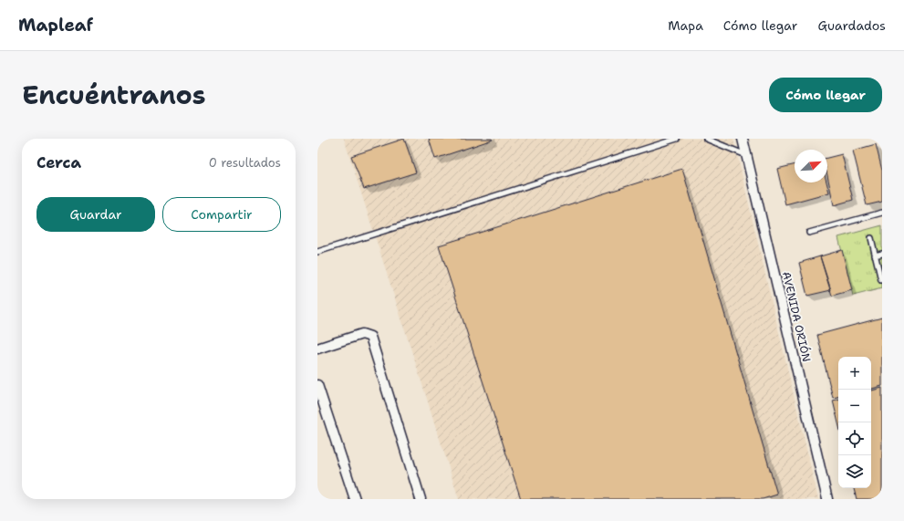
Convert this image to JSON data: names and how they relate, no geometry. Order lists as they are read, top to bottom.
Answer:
{
  "streets": {
    "street": ["AVENIDA ORIÓN"]
  },
  "north": "top right",
  "page": {
    "header": "Mapleaf",
    "nav": ["Mapa", "Cómo llegar", "Guardados"],
    "title": "Encuéntranos",
    "buttons": [
      "Cómo llegar",
      ["Guardar", "Compartir"]
    ],
    "heading": ["Cerca", "0 resultados"],
    "map_buttons": ["+", "−"]
  }
}
